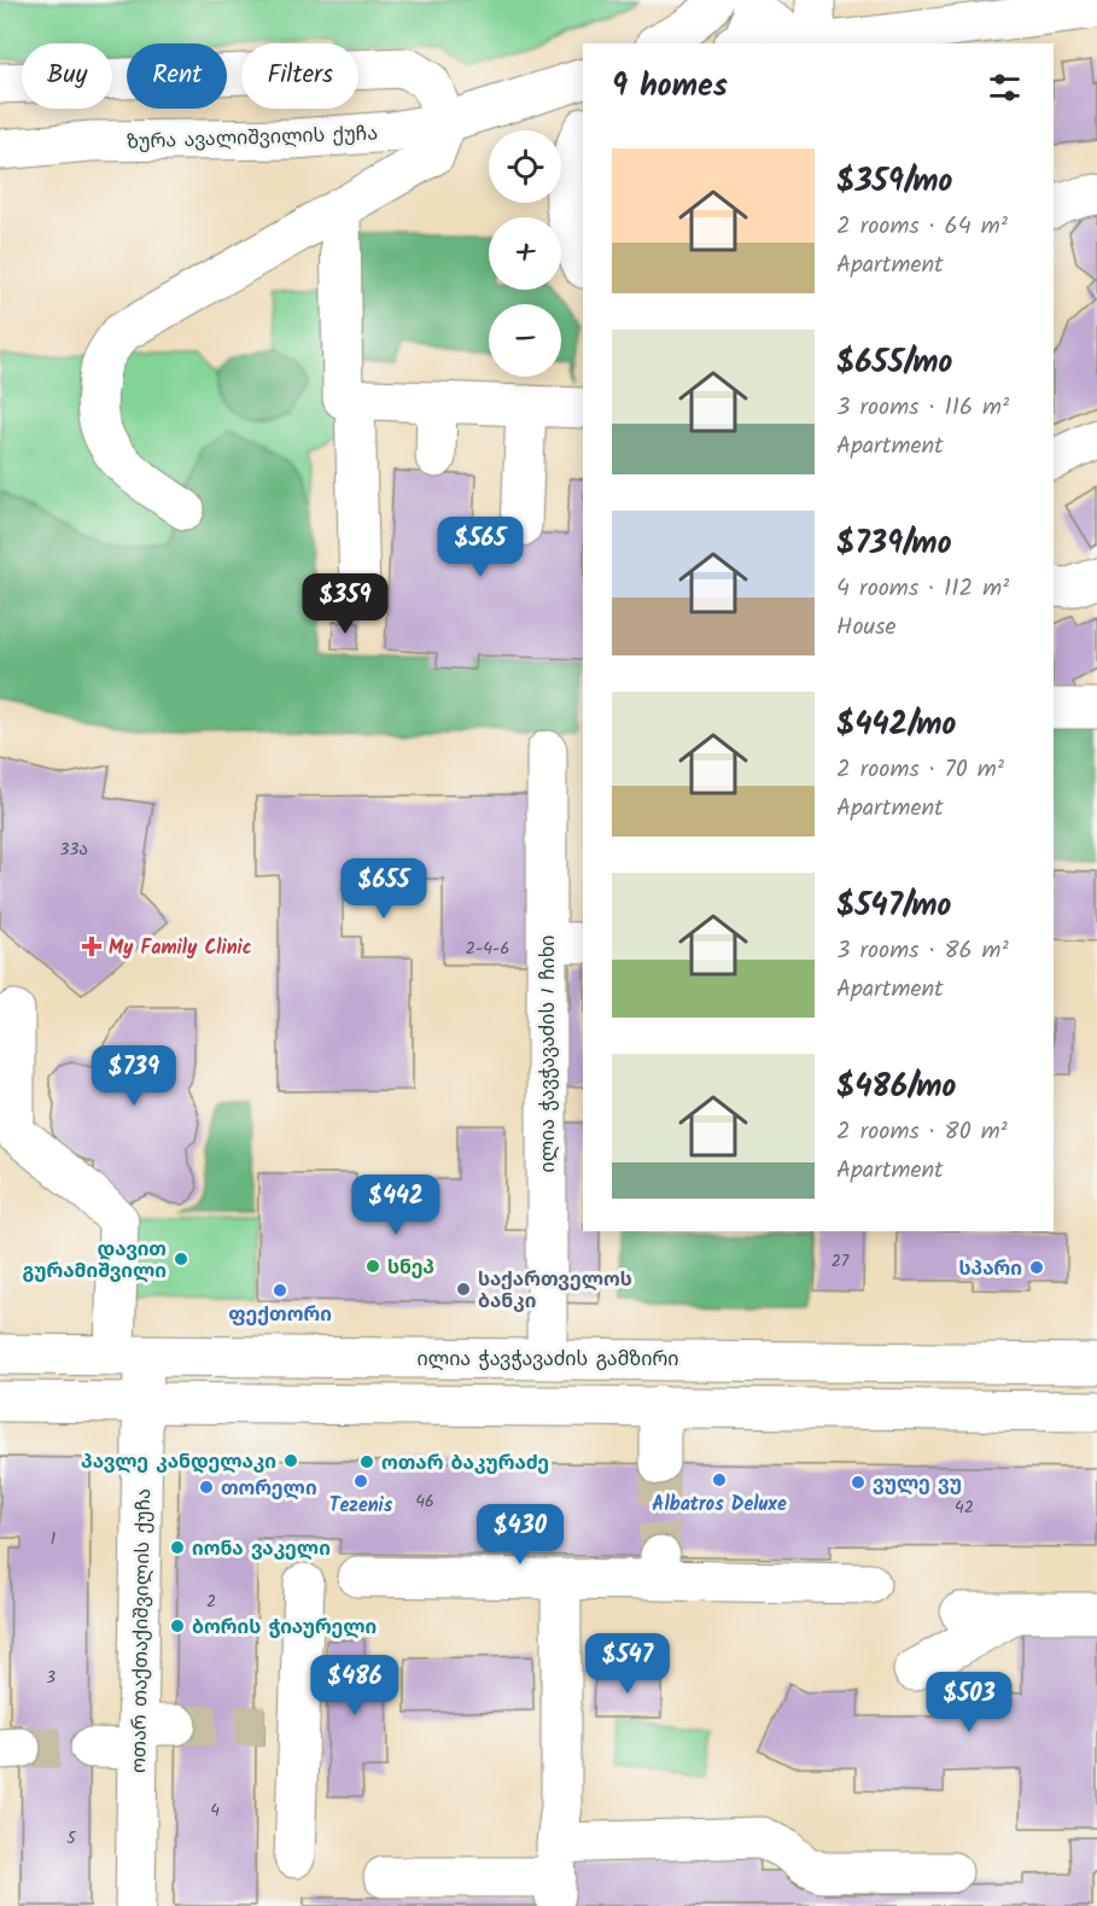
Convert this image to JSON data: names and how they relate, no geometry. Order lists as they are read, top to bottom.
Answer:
{
  "streets": {
    "main road": [
      "ზურა ავალიშვილის ქუჩა",
      "ილია ჭავჭავაძის I ჩიხი",
      "ილია ჭავჭავაძის გამზირი",
      "ოთარ თაქთაქიშვილის ქუჩა"
    ]
  },
  "crossings": [
    ["ილია ჭავჭავაძის I ჩიხი", "ილია ჭავჭავაძის გამზირი"],
    ["ილია ჭავჭავაძის გამზირი", "ოთარ თაქთაქიშვილის ქუჩა"]
  ],
  "places": {
    "health": ["My Family Clinic"],
    "other": [
      "დავით გურამიშვილი",
      "სნეპ",
      "სპარი",
      "საქართველოს ბანკი",
      "ფექთორი",
      "პავლე კანდელაკი",
      "ოთარ ბაკურაძე",
      "Albatros Deluxe",
      "Tezenis",
      "ვულე ვუ",
      "თორელი",
      "იონა ვაკელი",
      "ბორის ჭიაურელი"
    ]
  },
  "house_numbers": [
    "33ა",
    "2-4-6",
    "27",
    "46",
    "42",
    "1",
    "2",
    "3",
    "4",
    "5"
  ],
  "page": {
    "chip": ["Buy", "Rent", "Filters"],
    "heading": "9 homes",
    "map_buttons": ["+", "−"],
    "list": [
      {
        "name": "$359/mo",
        "note": "2 rooms · 64 m² · Apartment"
      },
      {
        "name": "$655/mo",
        "note": "3 rooms · 116 m² · Apartment"
      },
      {
        "name": "$739/mo",
        "note": "4 rooms · 112 m² · House"
      },
      {
        "name": "$442/mo",
        "note": "2 rooms · 70 m² · Apartment"
      },
      {
        "name": "$547/mo",
        "note": "3 rooms · 86 m² · Apartment"
      },
      {
        "name": "$486/mo",
        "note": "2 rooms · 80 m² · Apartment"
      }
    ],
    "price": [
      "$565",
      "$359",
      "$655",
      "$739",
      "$442",
      "$430",
      "$547",
      "$486",
      "$503"
    ]
  }
}
